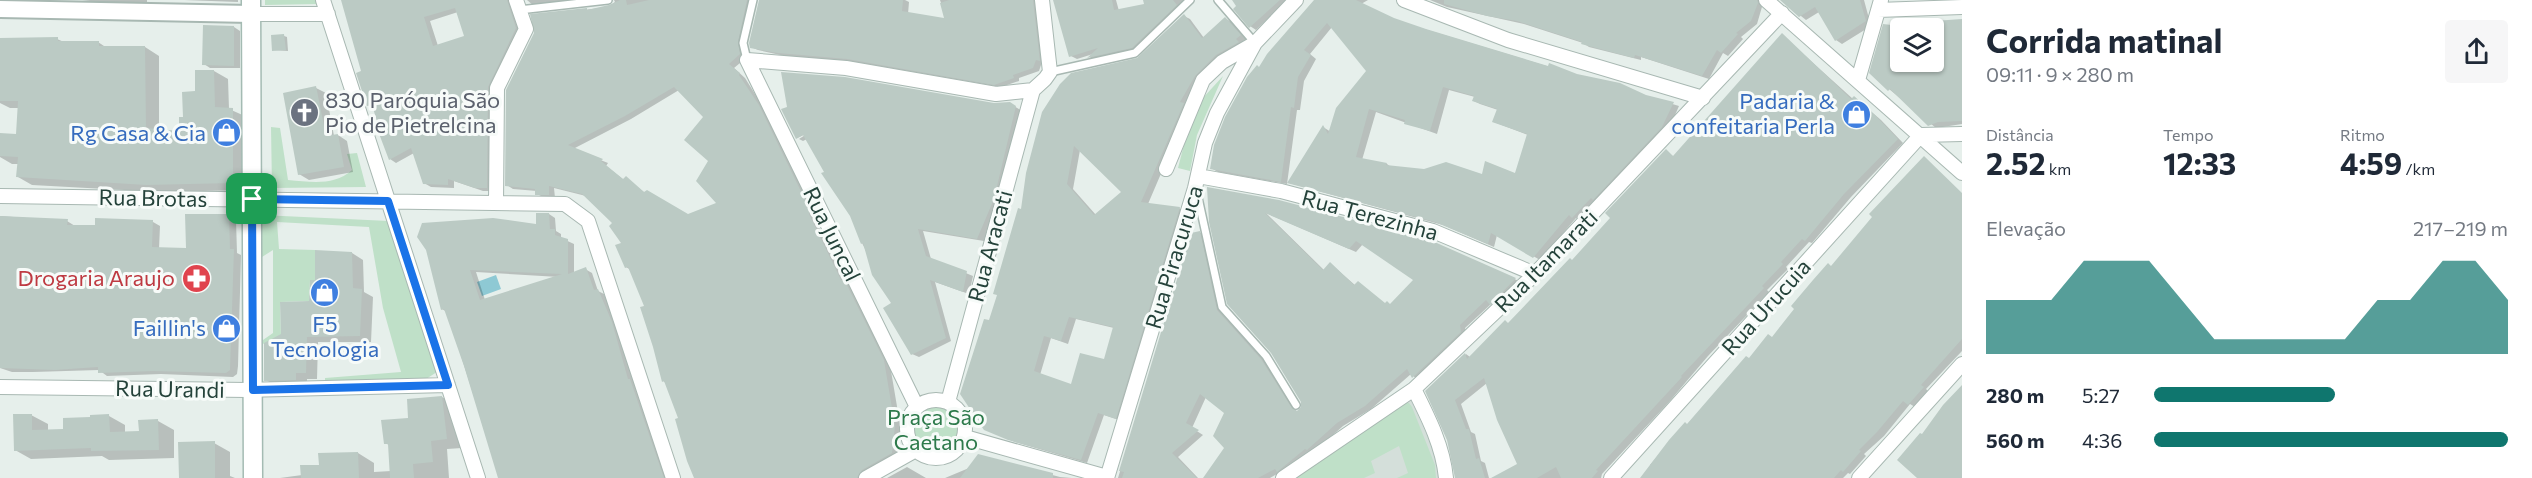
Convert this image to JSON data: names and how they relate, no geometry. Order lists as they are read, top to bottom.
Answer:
{
  "streets": {
    "street": [
      "Rua Brotas",
      "Rua Terezinha",
      "Rua Juncal",
      "Rua Aracati",
      "Rua Piracuruca",
      "Rua Itamarati",
      "Rua Urucuia",
      "Rua Urandi"
    ]
  },
  "crossings": [
    ["Rua Terezinha", "Rua Piracuruca"],
    ["Rua Terezinha", "Rua Itamarati"],
    ["Rua Juncal", "Rua Aracati"]
  ],
  "parks": ["Praça São Caetano"],
  "places": {
    "church": ["830 Paróquia São Pio de Pietrelcina"],
    "shop": [
      "Padaria & confeitaria Perla",
      "Rg Casa & Cia",
      "F5 Tecnologia",
      "Faillin's"
    ],
    "pharmacy": ["Drogaria Araujo"]
  },
  "page": {
    "heading": ["Corrida matinal", "09:11 · 9 × 280 m"],
    "stats": [
      ["Distância", "2.52 km"],
      ["Tempo", "12:33"],
      ["Ritmo", "4:59 /km"]
    ],
    "chart": ["Elevação", "217–219 m"],
    "list": [
      {
        "name": "280 m",
        "note": "5:27"
      },
      {
        "name": "560 m",
        "note": "4:36"
      }
    ]
  }
}
